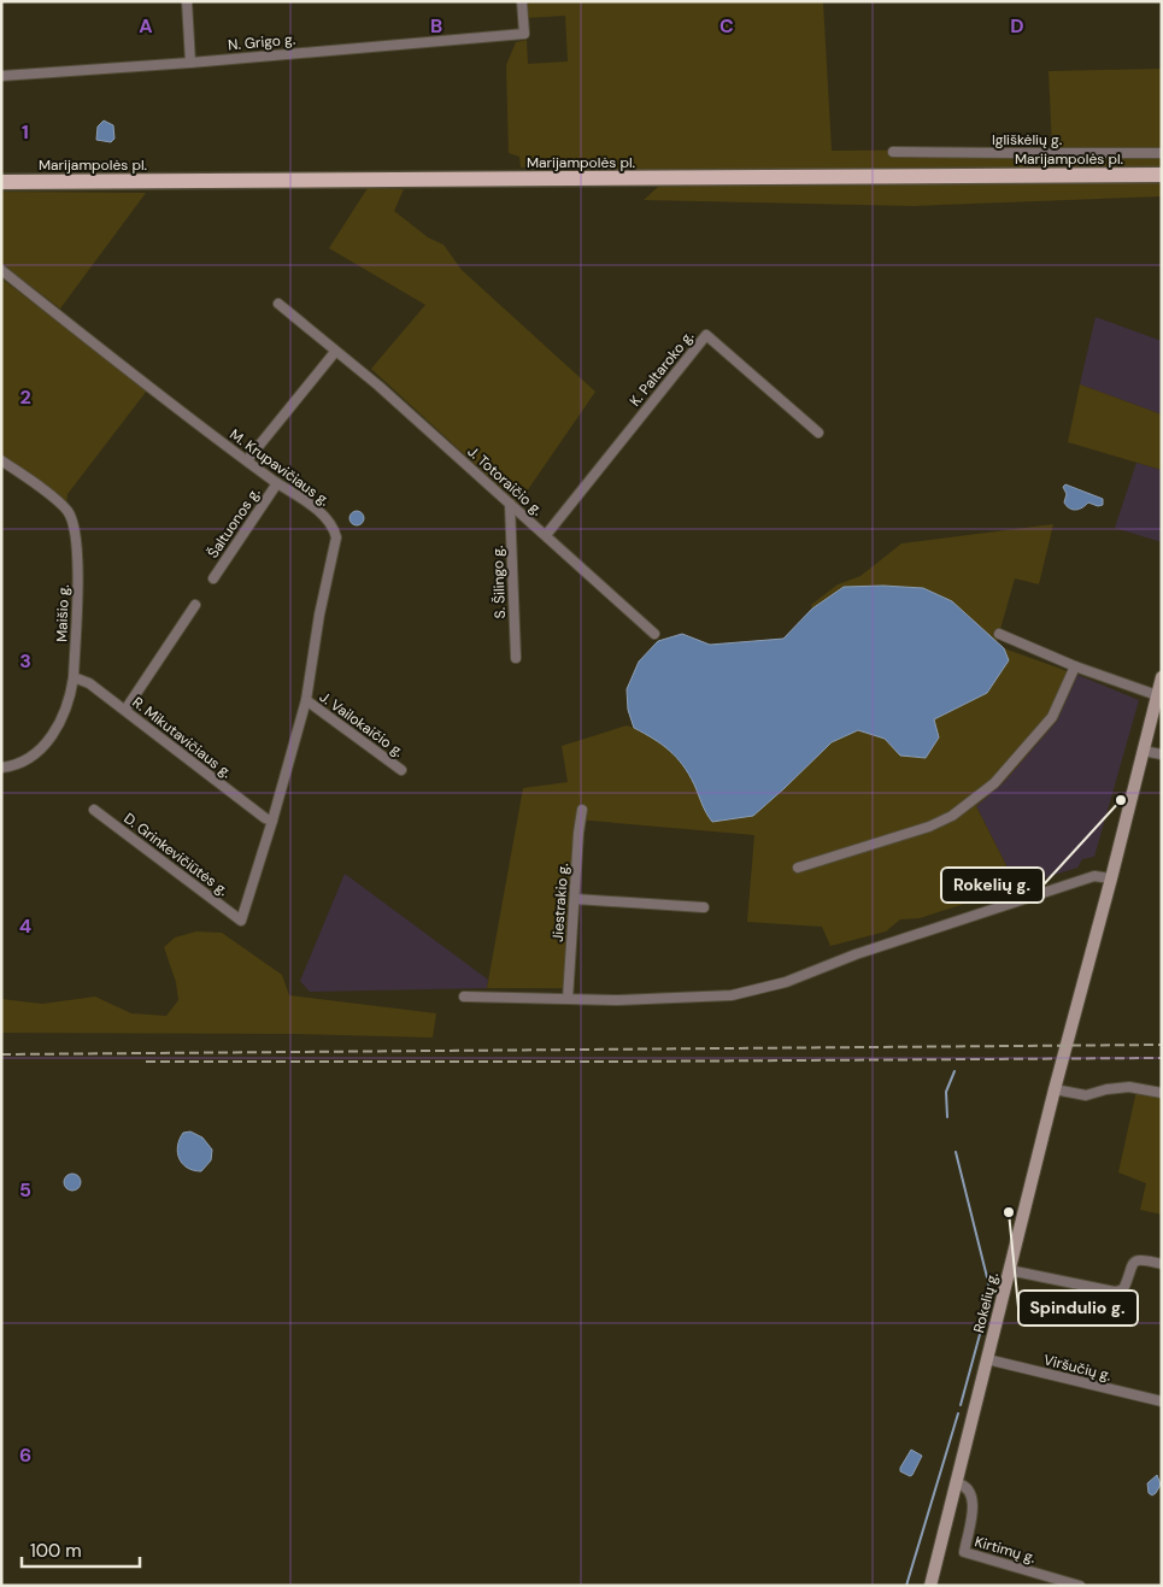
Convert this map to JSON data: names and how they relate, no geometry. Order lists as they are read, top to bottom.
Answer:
{
  "streets": {
    "main road": ["Marijampolės pl.", "Rokelių g."],
    "street": [
      "N. Grigo g.",
      "Igliškėlių g.",
      "K. Paltaroko g.",
      "M. Krupavičiaus g.",
      "J. Totoraičio g.",
      "Šaltuonos g.",
      "S. Šilingo g.",
      "Maišio g.",
      "J. Vailokaičio g.",
      "R. Mikutavičiaus g.",
      "D. Grinkevičiūtės g.",
      "Jiestrakio g.",
      "Viršučių g.",
      "Kirtimų g."
    ]
  },
  "crossings": [
    ["K. Paltaroko g.", "J. Totoraičio g."],
    ["M. Krupavičiaus g.", "Šaltuonos g."],
    ["M. Krupavičiaus g.", "J. Vailokaičio g."],
    ["M. Krupavičiaus g.", "R. Mikutavičiaus g."],
    ["M. Krupavičiaus g.", "D. Grinkevičiūtės g."],
    ["J. Totoraičio g.", "S. Šilingo g."],
    ["Maišio g.", "R. Mikutavičiaus g."],
    ["Rokelių g.", "Viršučių g."],
    ["Rokelių g.", "Kirtimų g."]
  ],
  "places": ["Rokelių g.", "Spindulio g."],
  "scale_bar": "100 m",
  "grid": {
    "columns": [
      "A",
      "B",
      "C",
      "D"
    ],
    "rows": [
      "1",
      "2",
      "3",
      "4",
      "5",
      "6"
    ]
  }
}
